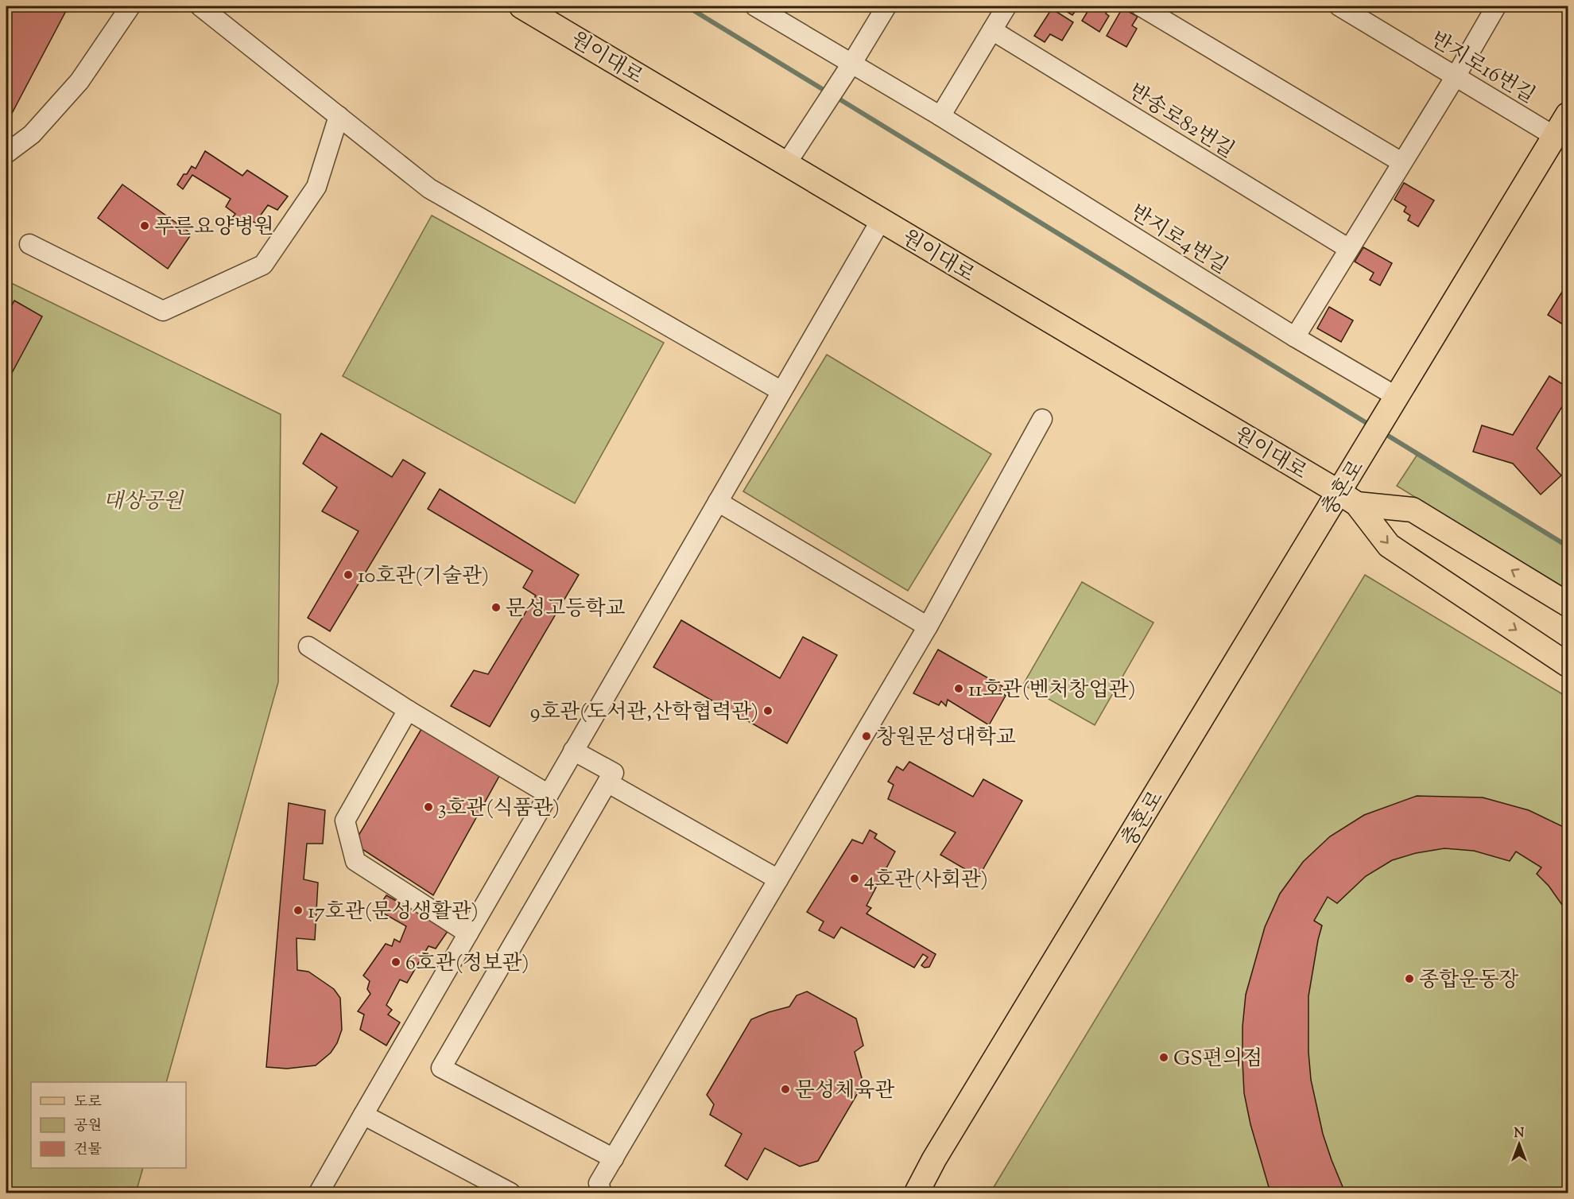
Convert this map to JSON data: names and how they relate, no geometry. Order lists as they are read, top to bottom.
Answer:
{
  "streets": {
    "main road": ["원이대로", "충혼로"],
    "street": ["반지로16번길", "반송로82번길", "반지로4번길"]
  },
  "crossings": [
    ["원이대로", "충혼로"],
    ["반지로4번길", "충혼로"]
  ],
  "parks": ["대상공원"],
  "places": [
    "푸른요양병원",
    "10호관(기술관)",
    "문성고등학교",
    "11호관(벤처창업관)",
    "9호관(도서관,산학협력관)",
    "창원문성대학교",
    "3호관(식품관)",
    "4호관(사회관)",
    "17호관(문성생활관)",
    "6호관(정보관)",
    "종합운동장",
    "GS편의점",
    "문성체육관"
  ],
  "legend": ["도로", "공원", "건물"],
  "north": "top"
}
